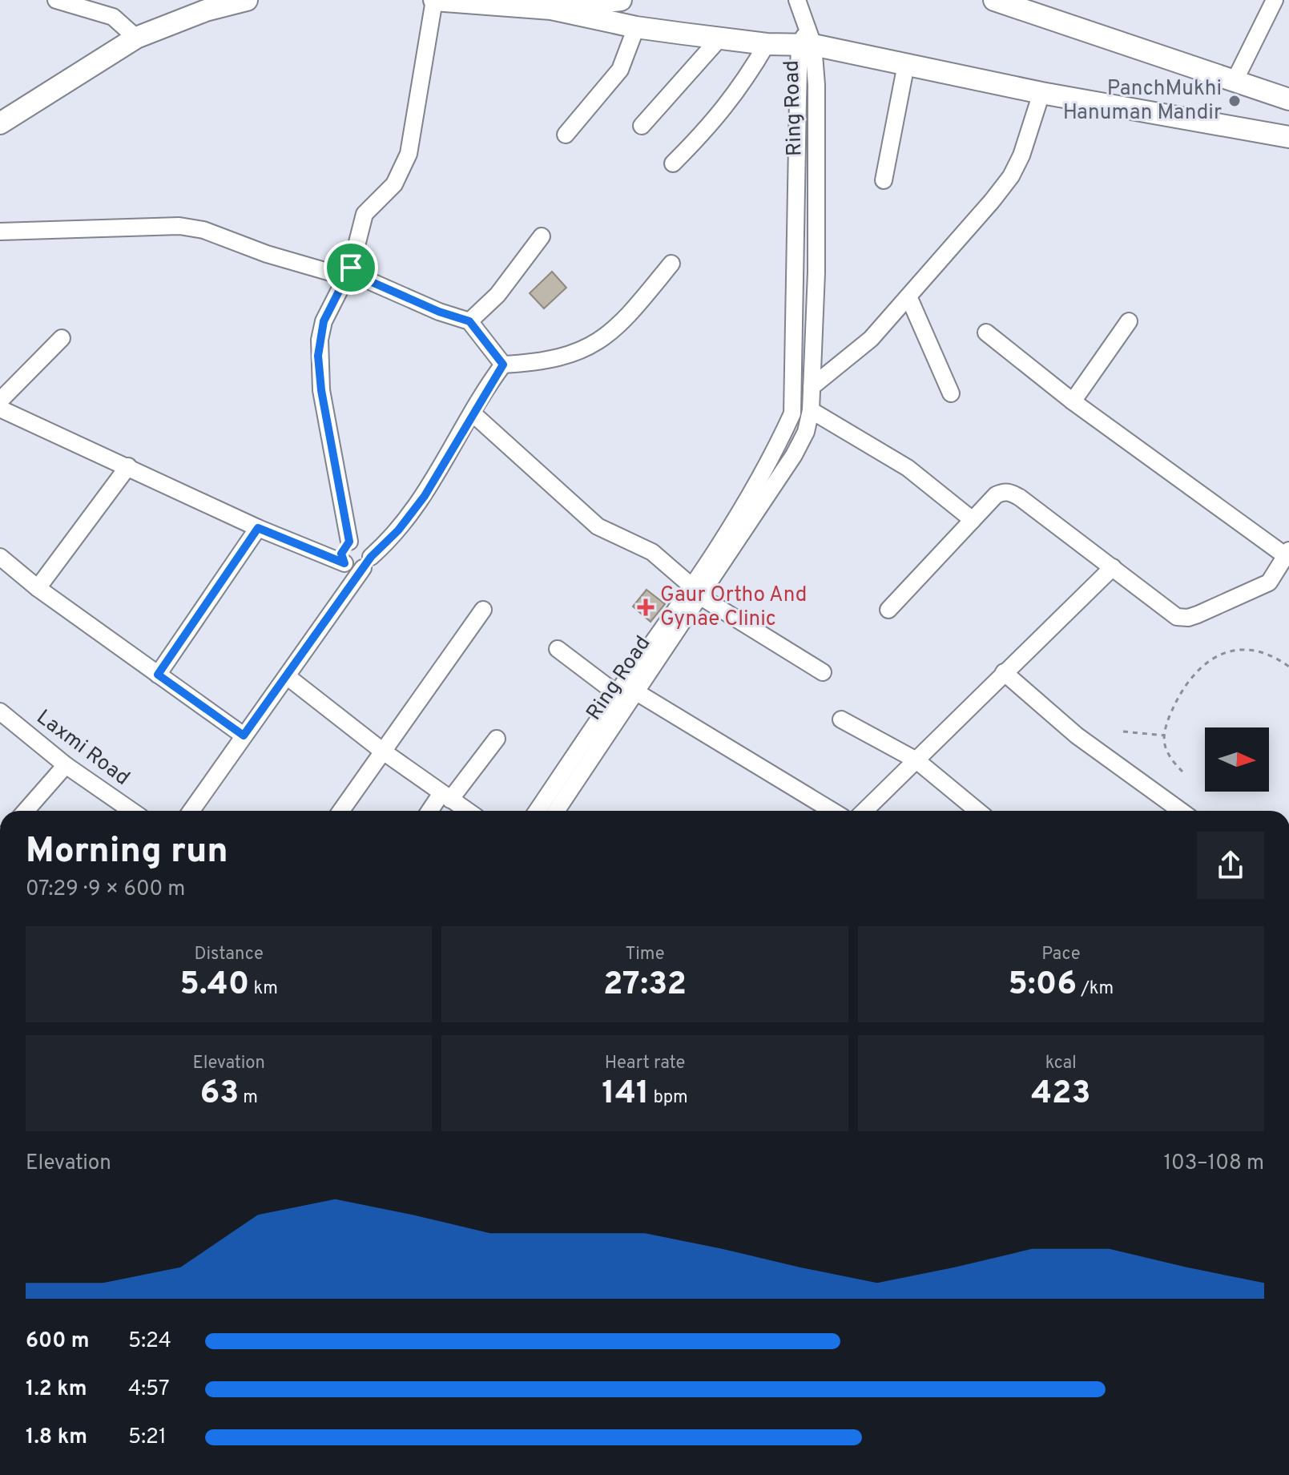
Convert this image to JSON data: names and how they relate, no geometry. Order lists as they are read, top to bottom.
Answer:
{
  "streets": {
    "street": ["Ring Road", "Laxmi Road"]
  },
  "places": {
    "other": ["PanchMukhi Hanuman Mandir"],
    "health": ["Gaur Ortho And Gynae Clinic"]
  },
  "north": "right",
  "page": {
    "heading": ["Morning run", "07:29 · 9 × 600 m"],
    "stats": [
      ["Distance", "5.40 km"],
      ["Time", "27:32"],
      ["Pace", "5:06 /km"],
      ["Elevation", "63 m"],
      ["Heart rate", "141 bpm"],
      ["kcal", "423"]
    ],
    "chart": ["Elevation", "103–108 m"],
    "list": [
      {
        "name": "600 m",
        "note": "5:24"
      },
      {
        "name": "1.2 km",
        "note": "4:57"
      },
      {
        "name": "1.8 km",
        "note": "5:21"
      }
    ]
  }
}
